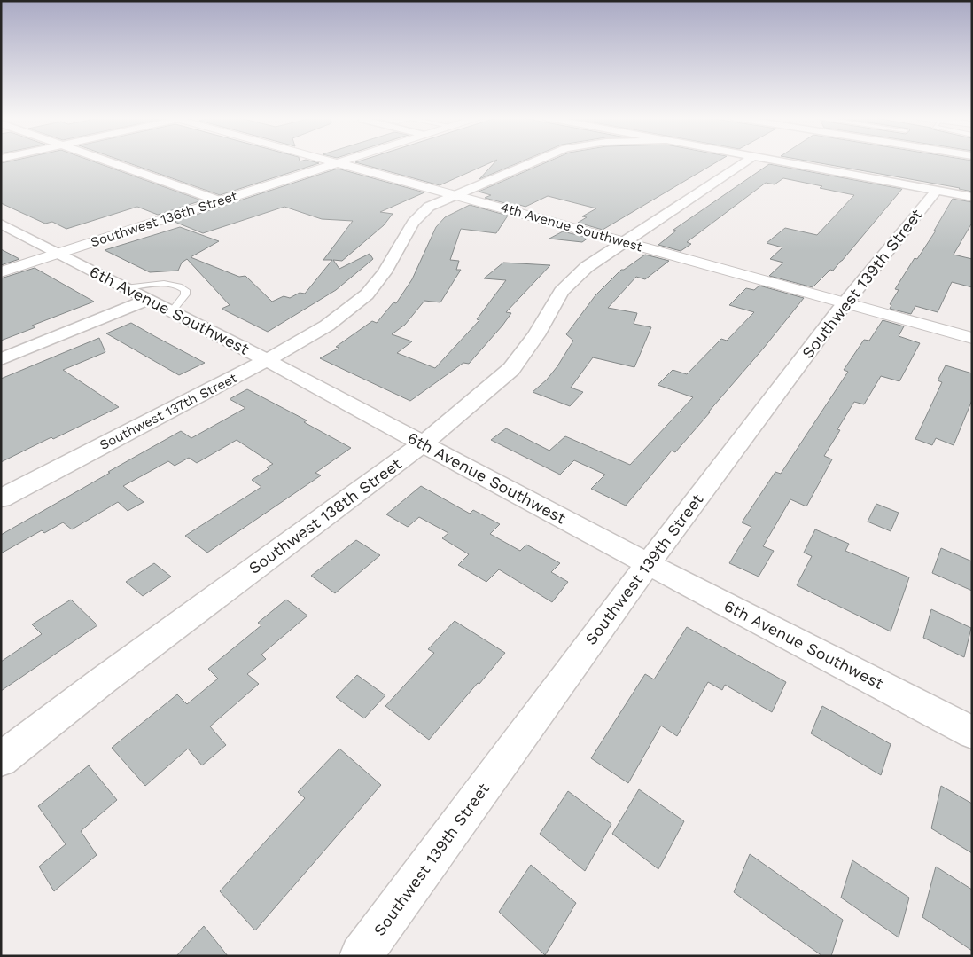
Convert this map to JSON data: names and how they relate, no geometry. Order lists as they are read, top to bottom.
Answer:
{
  "streets": {
    "street": [
      "Southwest 136th Street",
      "4th Avenue Southwest",
      "Southwest 139th Street",
      "6th Avenue Southwest",
      "Southwest 137th Street",
      "Southwest 138th Street"
    ]
  },
  "crossings": [
    ["Southwest 136th Street", "4th Avenue Southwest"],
    ["Southwest 136th Street", "6th Avenue Southwest"],
    ["4th Avenue Southwest", "Southwest 139th Street"],
    ["4th Avenue Southwest", "Southwest 137th Street"],
    ["4th Avenue Southwest", "Southwest 138th Street"],
    ["Southwest 139th Street", "6th Avenue Southwest"],
    ["6th Avenue Southwest", "Southwest 137th Street"],
    ["6th Avenue Southwest", "Southwest 138th Street"]
  ]
}
